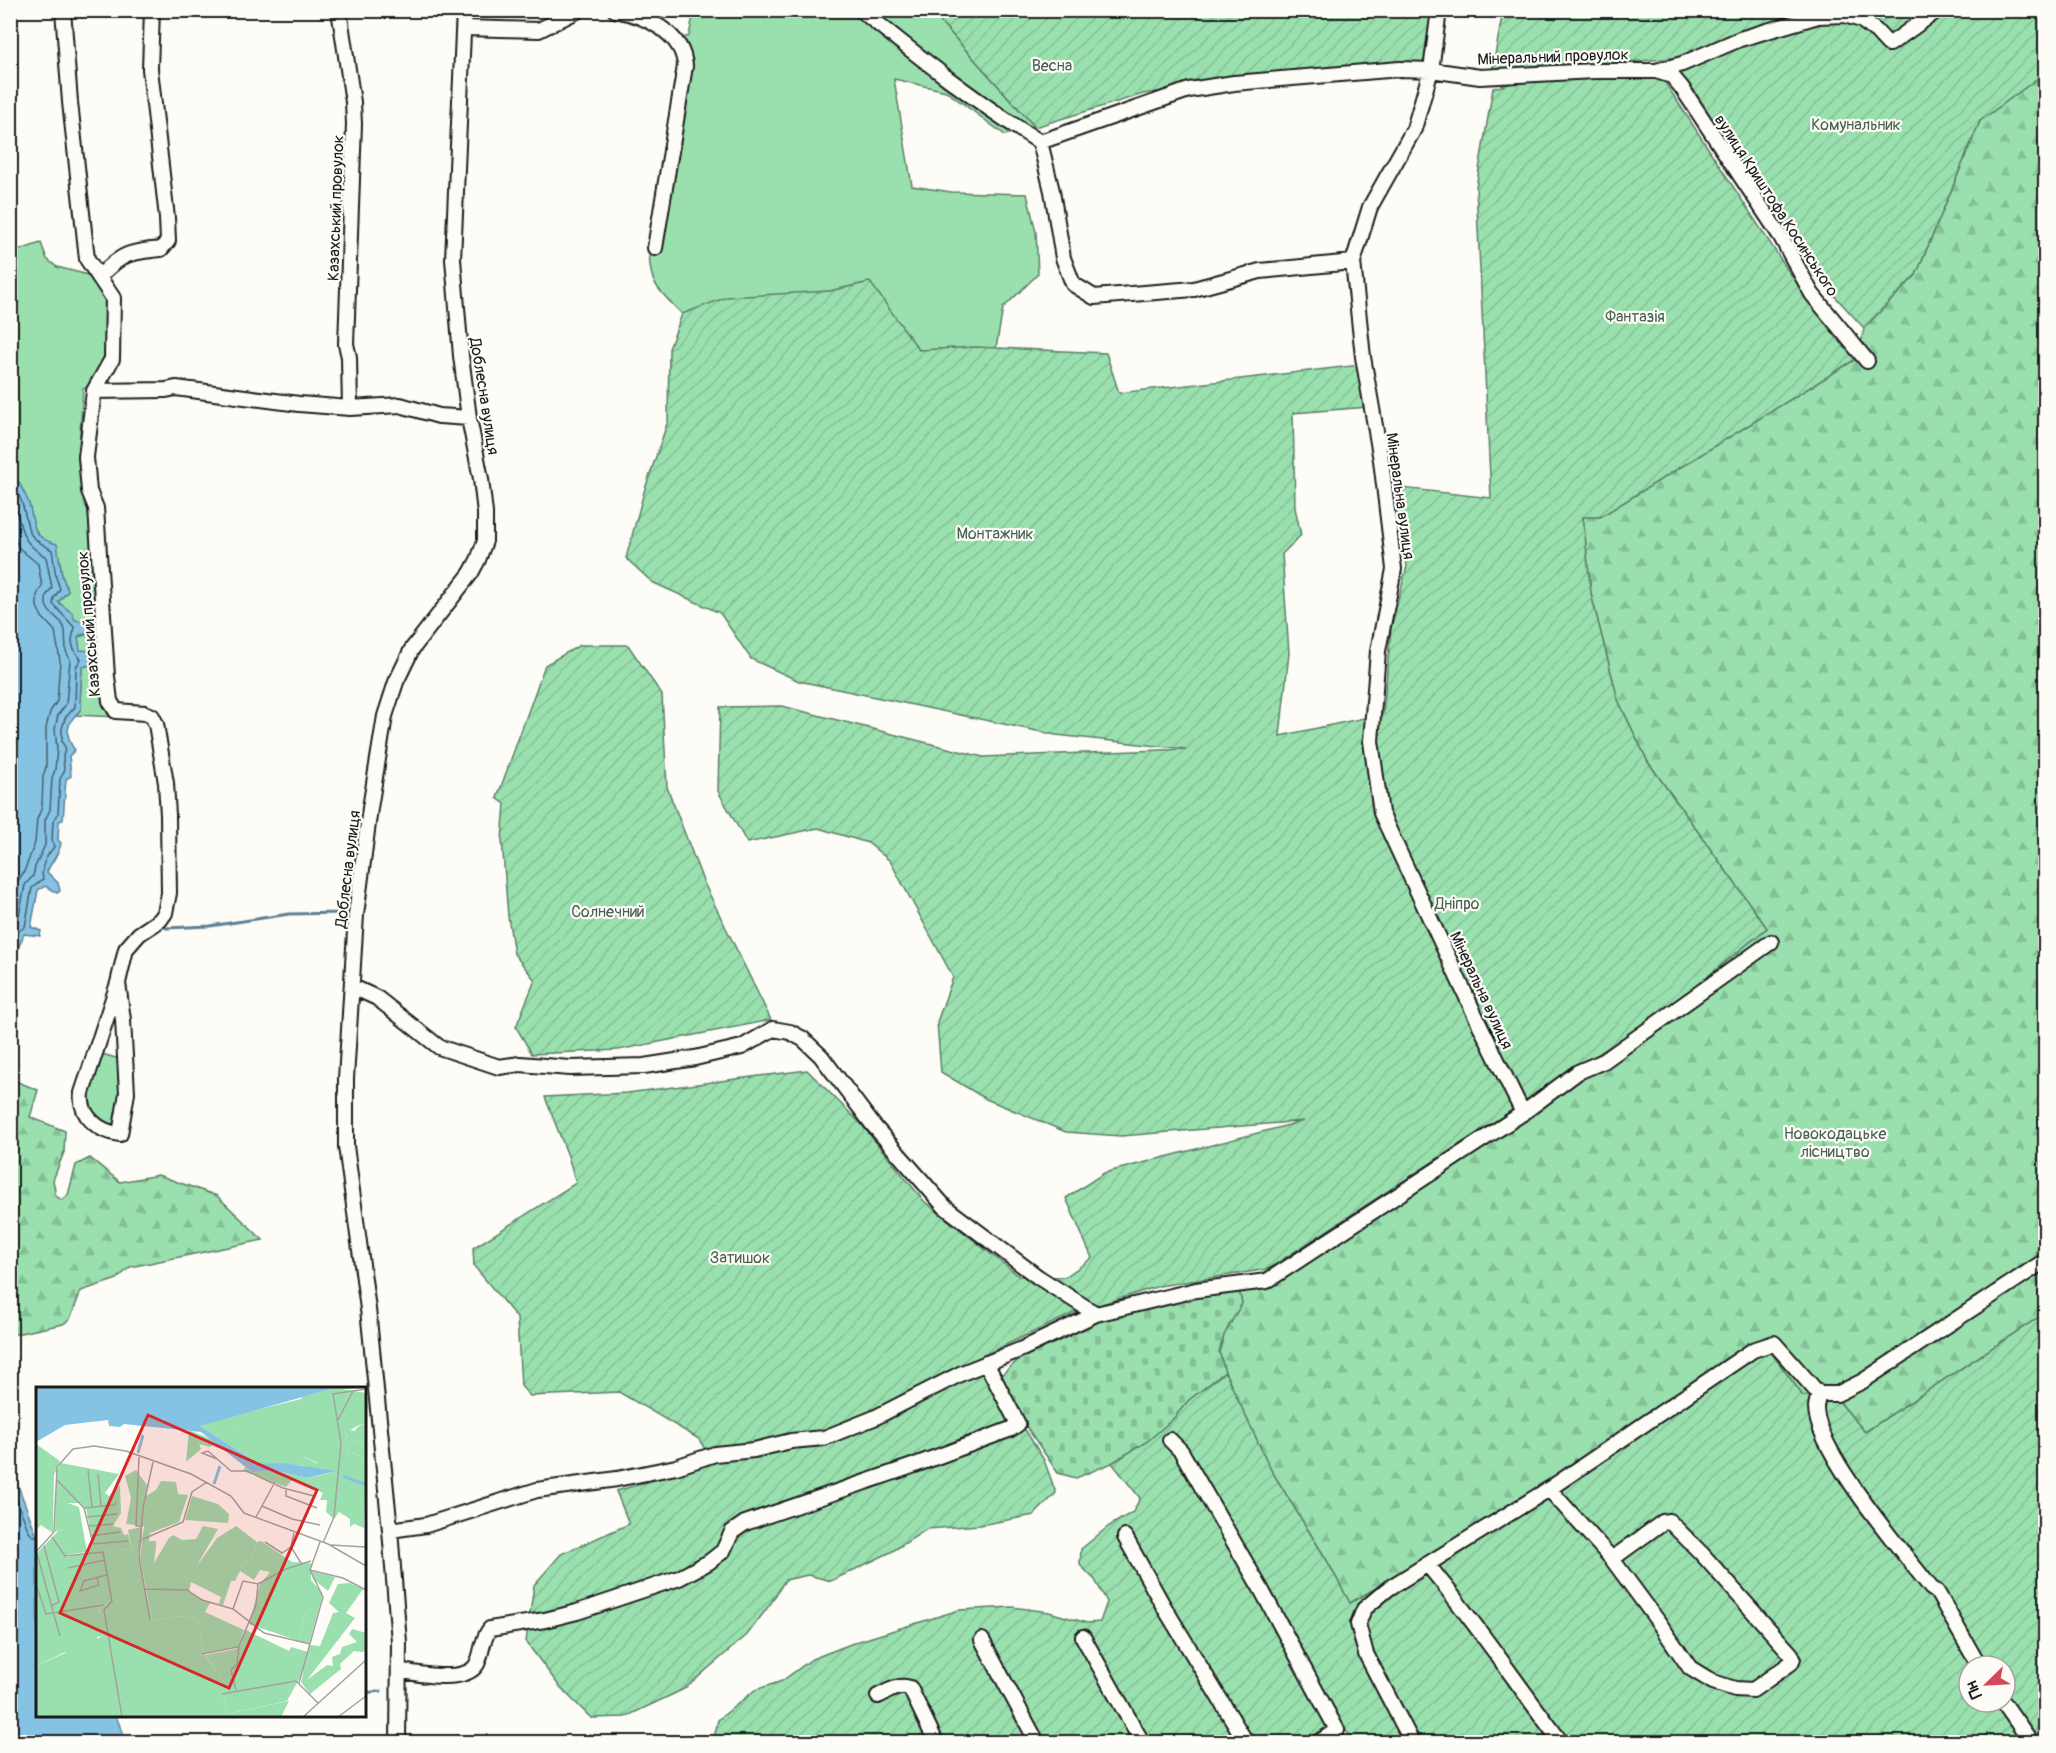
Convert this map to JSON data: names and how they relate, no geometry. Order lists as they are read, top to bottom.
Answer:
{
  "streets": {
    "street": [
      "Мінеральний провулок",
      "вулиця Криштофа Косинського",
      "Казахський провулок",
      "Доблесна вулиця",
      "Мінеральна вулиця"
    ]
  },
  "crossings": [
    ["Мінеральний провулок", "вулиця Криштофа Косинського"],
    ["Мінеральний провулок", "Мінеральна вулиця"]
  ],
  "parks": [
    "Весна",
    "Комунальник",
    "Фантазія",
    "Монтажник",
    "Дніпро",
    "Солнечний",
    "Новокодацьке лісництво",
    "Затишок"
  ],
  "north": "bottom left"
}
